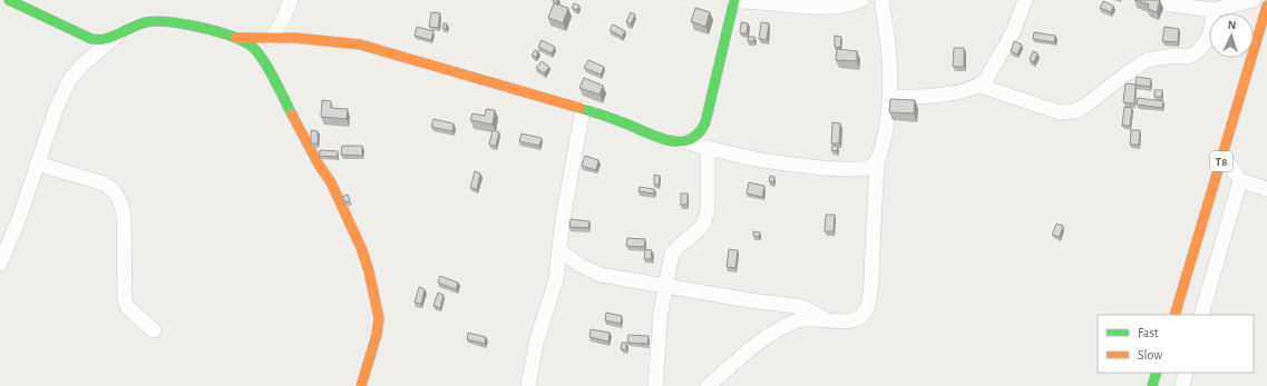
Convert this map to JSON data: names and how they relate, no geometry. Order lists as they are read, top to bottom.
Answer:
{
  "streets": {
    "main road": ["T8"]
  },
  "legend": ["Fast", "Slow"],
  "north": "top"
}
